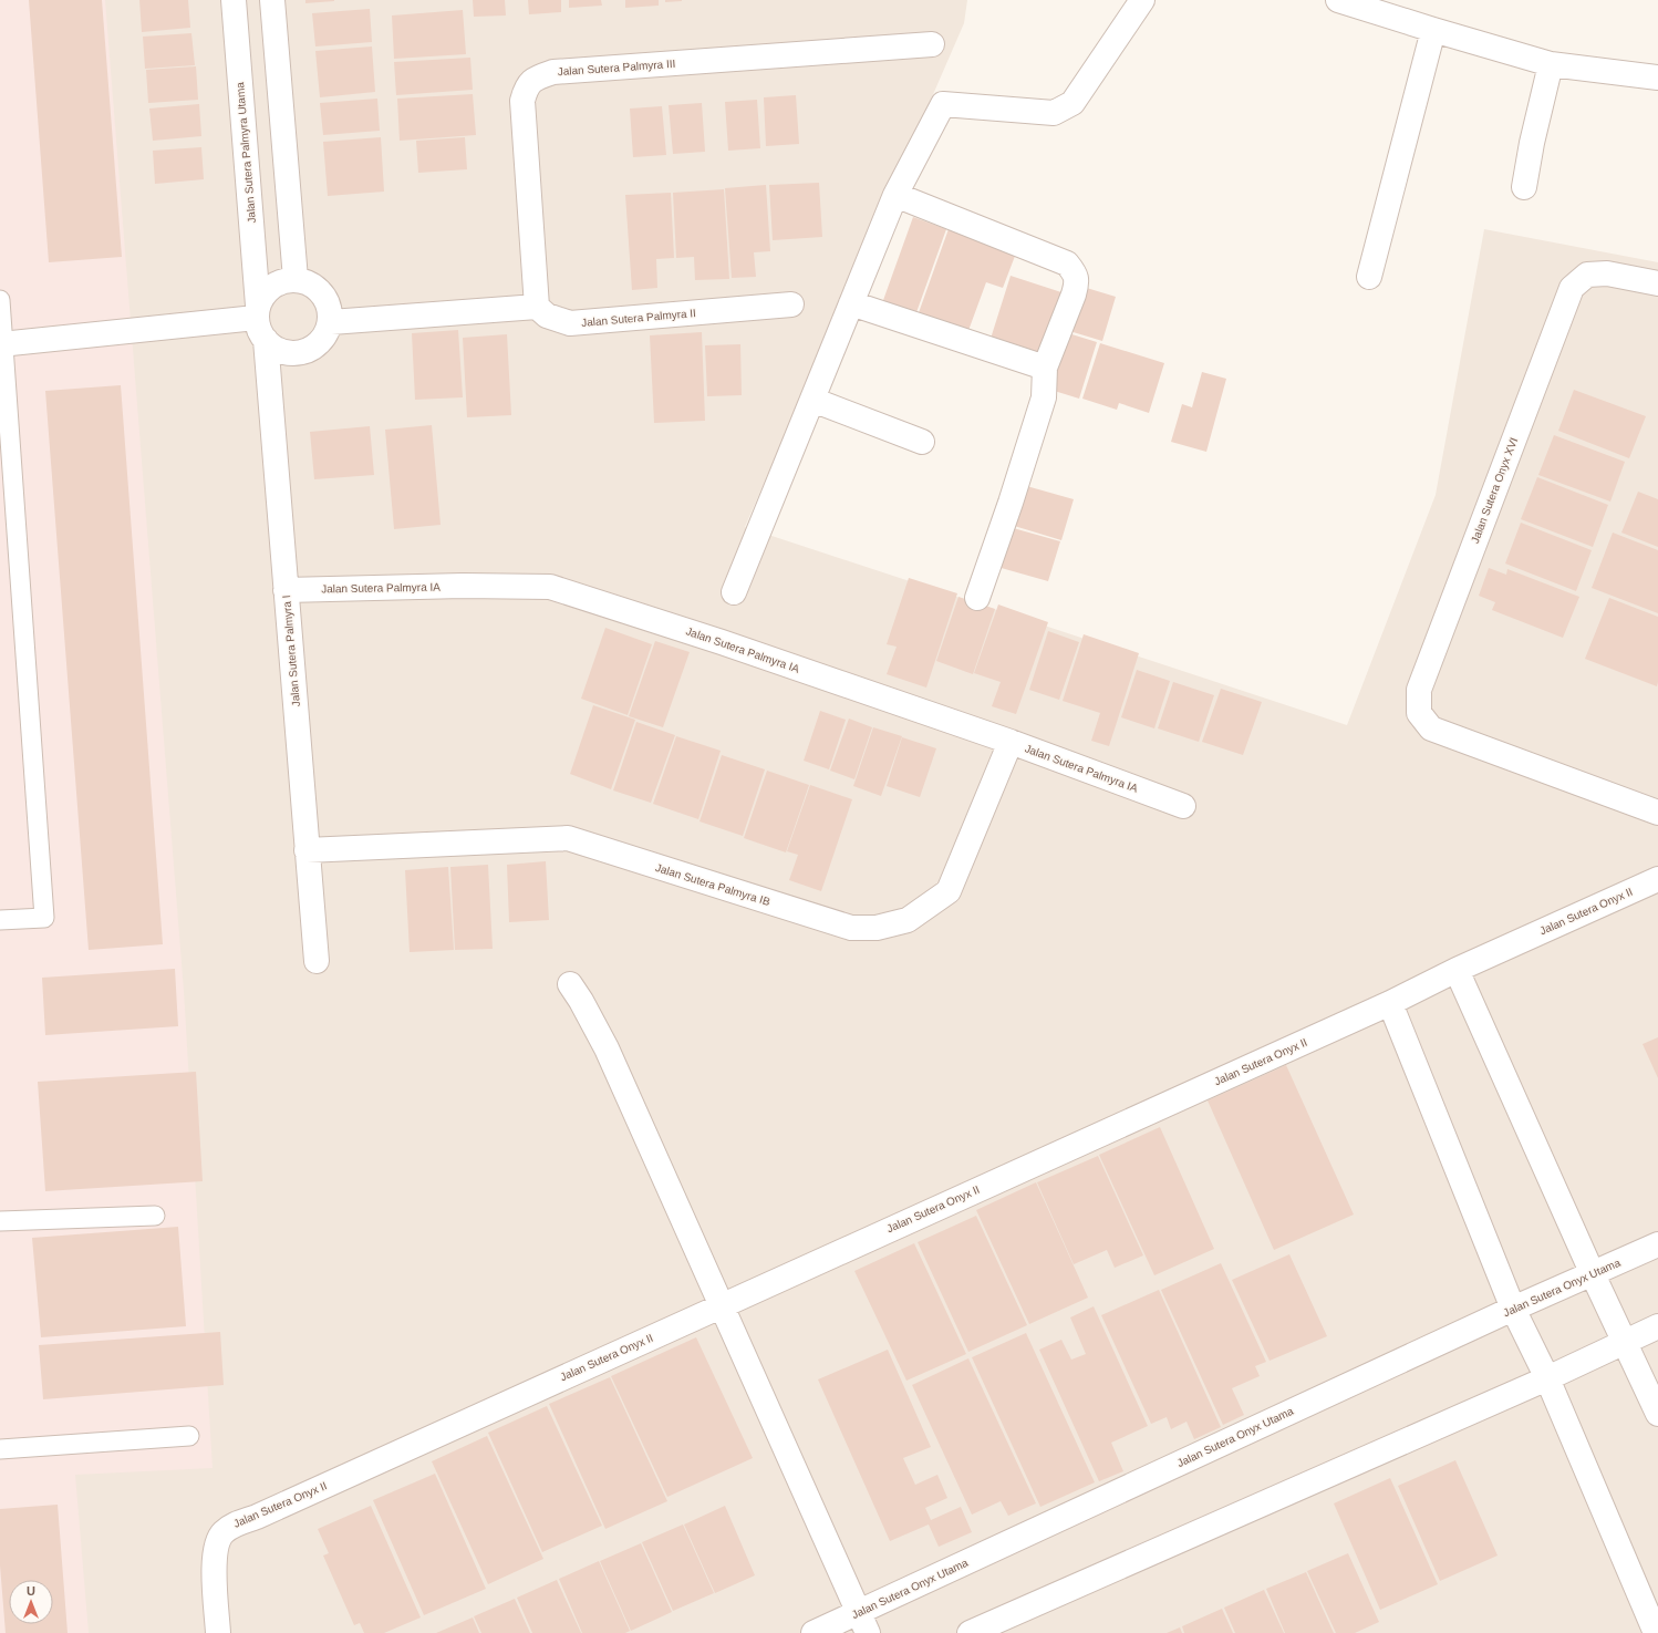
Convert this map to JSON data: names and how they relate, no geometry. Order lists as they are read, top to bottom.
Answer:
{
  "streets": {
    "street": [
      "Jalan Sutera Palmyra III",
      "Jalan Sutera Palmyra Utama",
      "Jalan Sutera Palmyra II",
      "Jalan Sutera Onyx XVI",
      "Jalan Sutera Palmyra IA",
      "Jalan Sutera Palmyra I",
      "Jalan Sutera Palmyra IB",
      "Jalan Sutera Onyx II",
      "Jalan Sutera Onyx Utama"
    ]
  },
  "crossings": [
    ["Jalan Sutera Palmyra III", "Jalan Sutera Palmyra II"],
    ["Jalan Sutera Palmyra Utama", "Jalan Sutera Palmyra I"],
    ["Jalan Sutera Palmyra IA", "Jalan Sutera Palmyra I"],
    ["Jalan Sutera Palmyra IA", "Jalan Sutera Palmyra IB"],
    ["Jalan Sutera Palmyra I", "Jalan Sutera Palmyra IB"]
  ],
  "north": "top"
}
